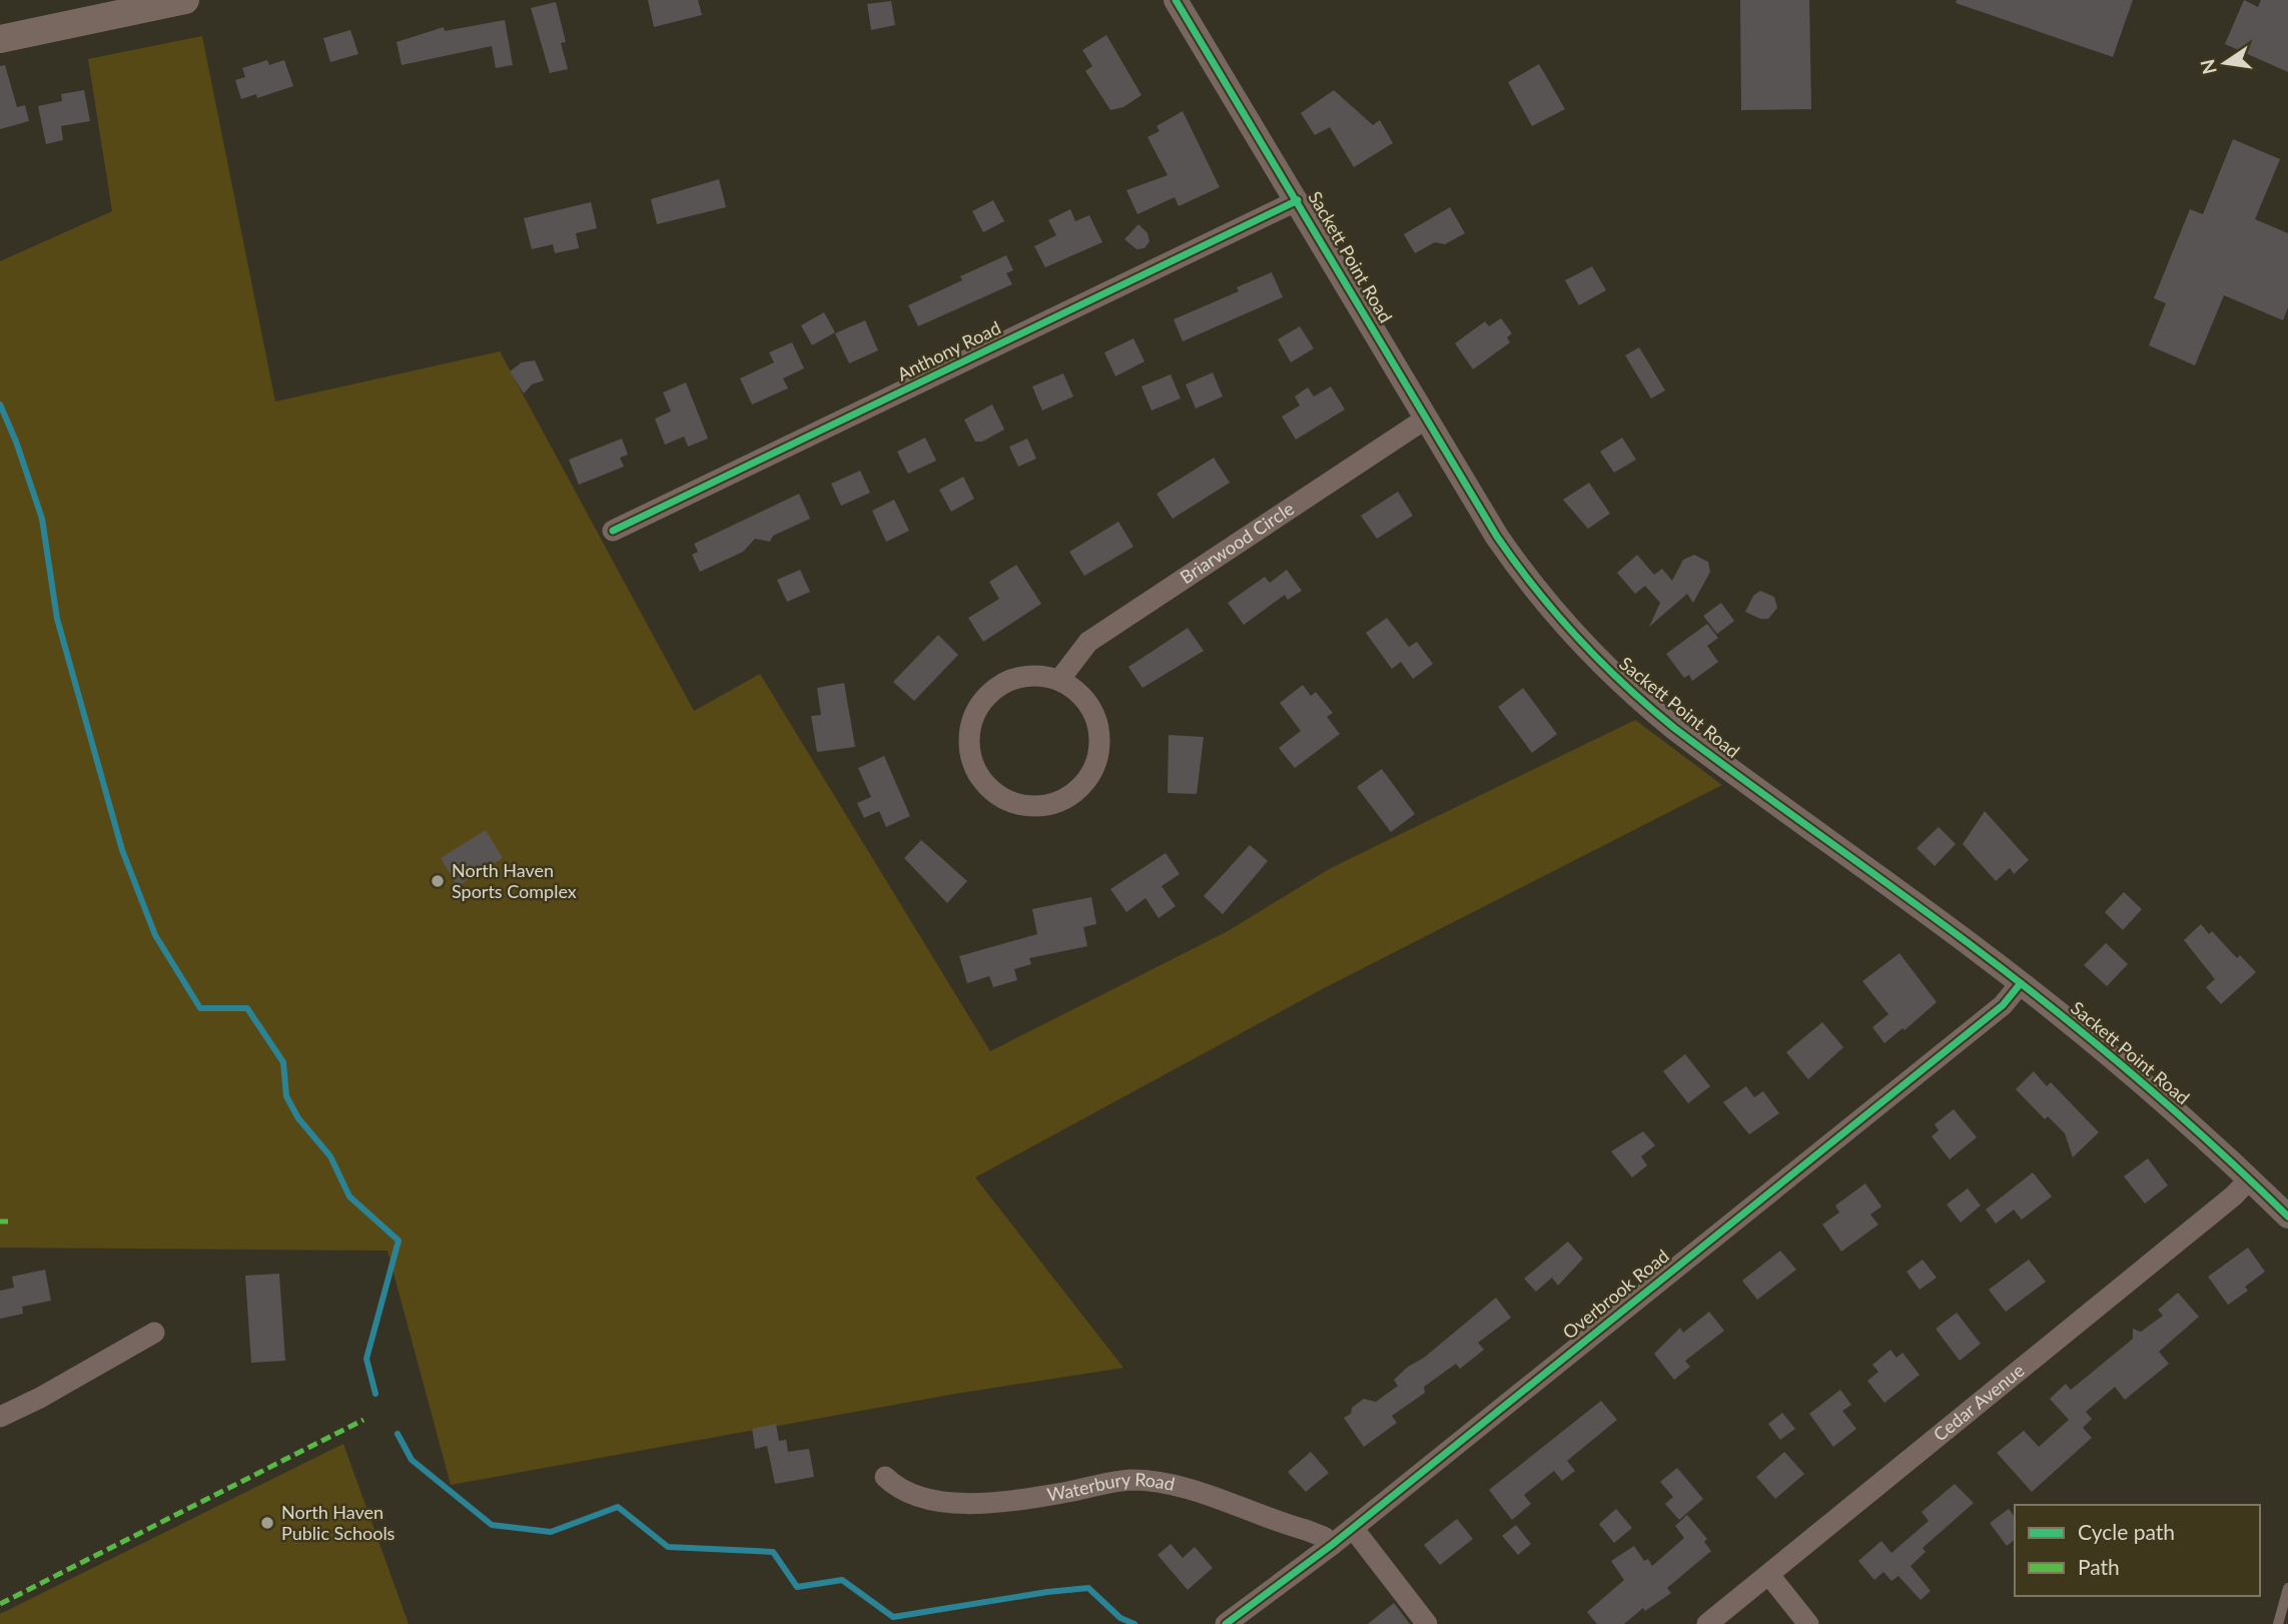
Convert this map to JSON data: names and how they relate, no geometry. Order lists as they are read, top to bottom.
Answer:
{
  "streets": {
    "street": [
      "Sackett Point Road",
      "Anthony Road",
      "Briarwood Circle",
      "Overbrook Road",
      "Cedar Avenue",
      "Waterbury Road"
    ]
  },
  "crossings": [
    ["Sackett Point Road", "Anthony Road"],
    ["Sackett Point Road", "Briarwood Circle"],
    ["Sackett Point Road", "Overbrook Road"],
    ["Sackett Point Road", "Cedar Avenue"],
    ["Overbrook Road", "Waterbury Road"]
  ],
  "places": ["North Haven Sports Complex", "North Haven Public Schools"],
  "legend": ["Cycle path", "Path"],
  "north": "left"
}
